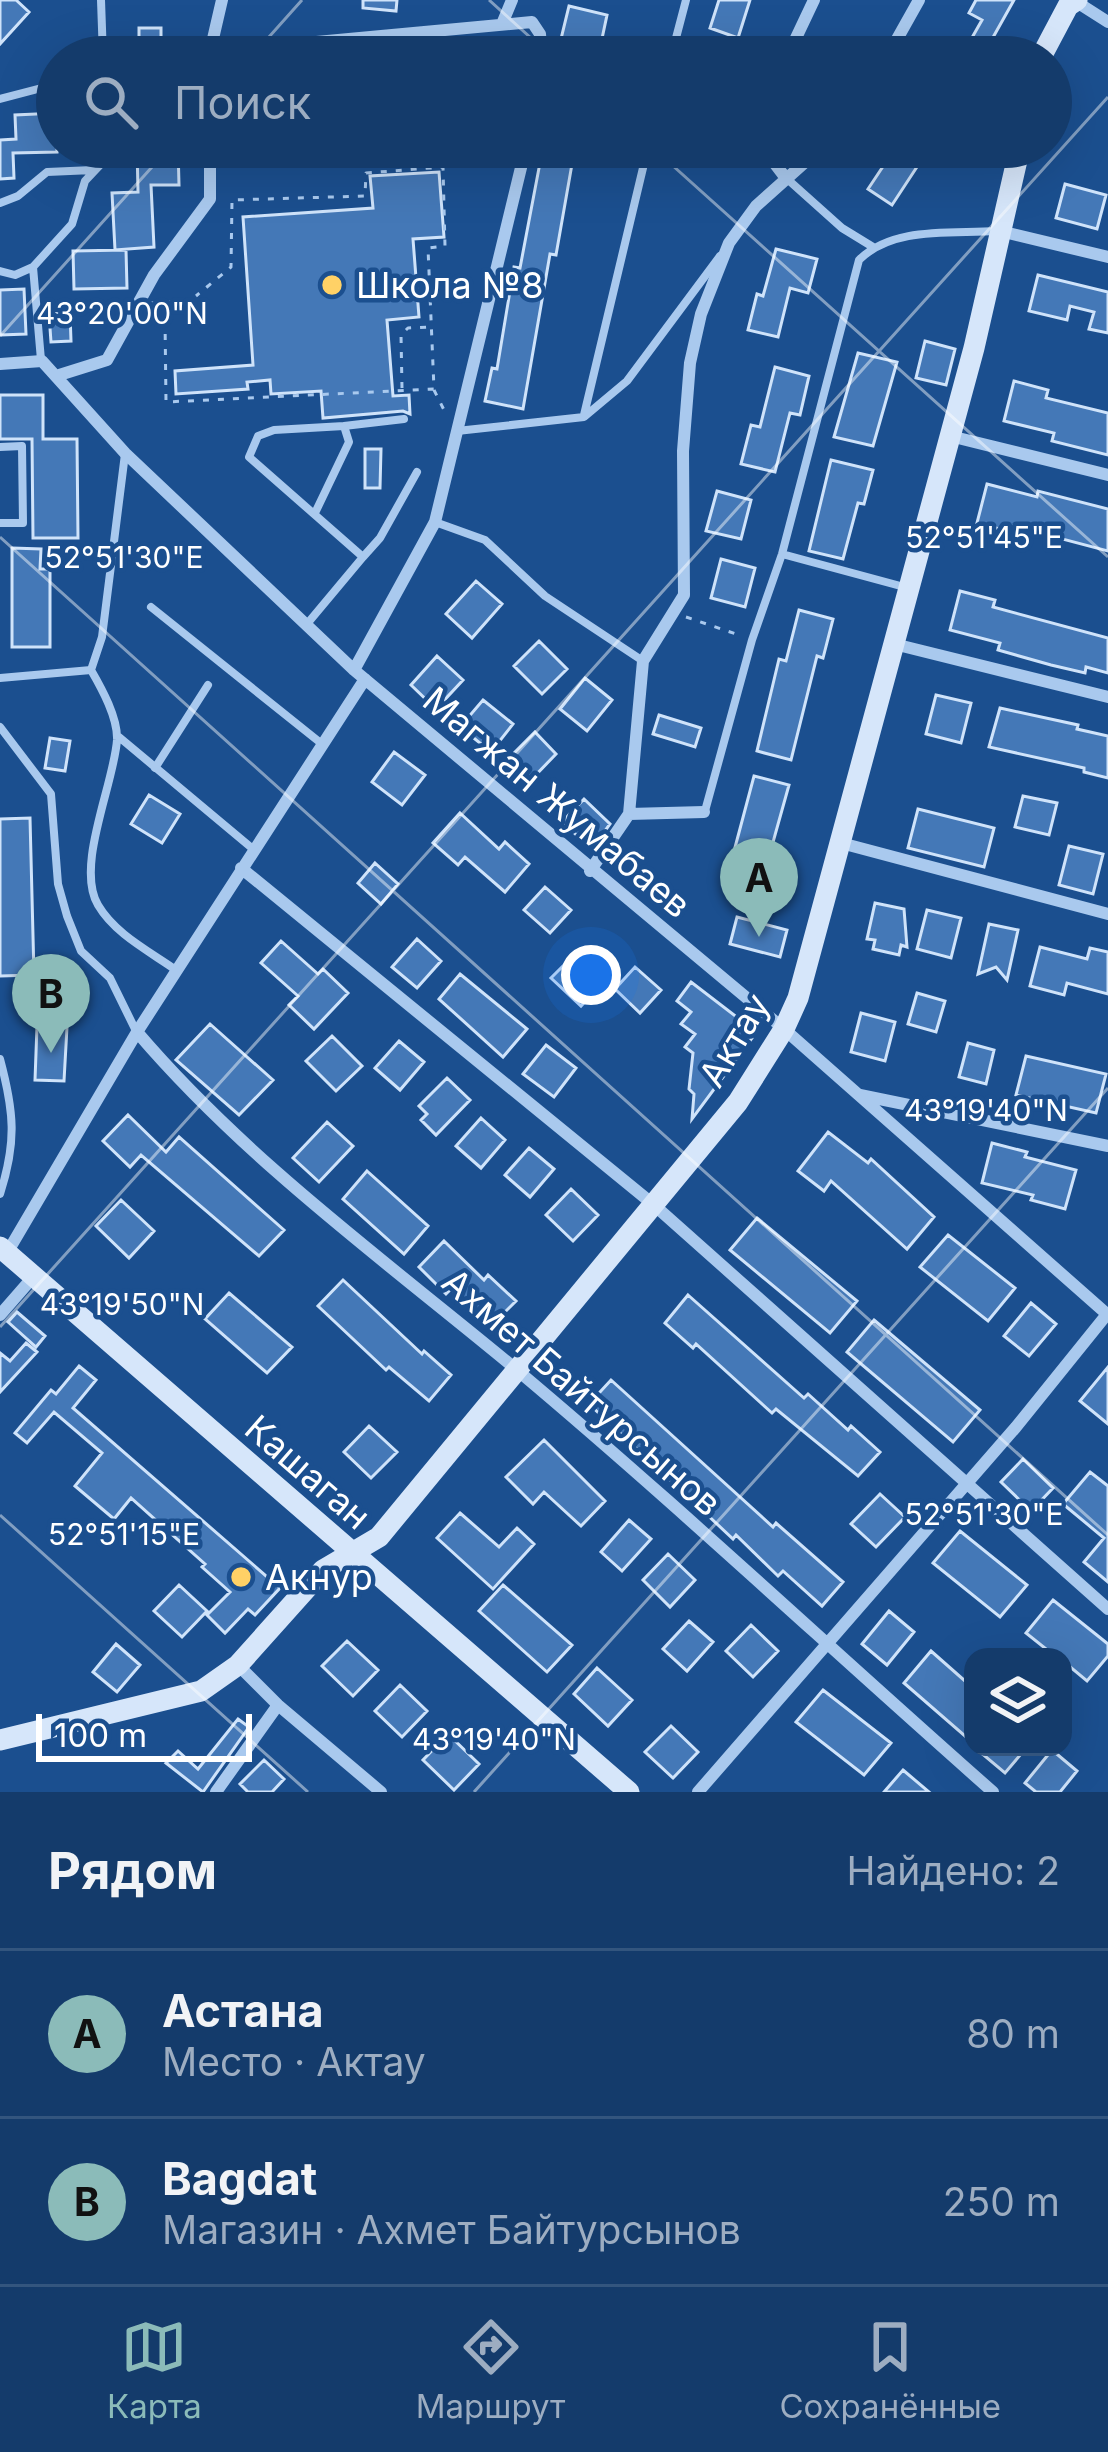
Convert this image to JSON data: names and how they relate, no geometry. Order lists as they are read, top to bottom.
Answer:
{
  "streets": {
    "street": [
      "Магжан Жумабаев",
      "Актау",
      "Ахмет Байтурсынов",
      "Кашаган"
    ]
  },
  "crossings": [
    ["Магжан Жумабаев", "Актау"],
    ["Актау", "Ахмет Байтурсынов"],
    ["Актау", "Кашаган"]
  ],
  "places": ["Школа №8", "Акнур"],
  "scale_bar": "100 m",
  "page": {
    "search": "Поиск",
    "pins": ["A", "B"],
    "scale": "100 m",
    "heading": ["Рядом", "Найдено: 2"],
    "list": [
      {
        "mark": "A",
        "name": "Астана",
        "note": "Место · Актау",
        "value": "80 m"
      },
      {
        "mark": "B",
        "name": "Bagdat",
        "note": "Магазин · Ахмет Байтурсынов",
        "value": "250 m"
      }
    ],
    "nav": ["Карта", "Маршрут", "Сохранённые"]
  },
  "coordinates": [
    "43°20'00\"N",
    "52°51'45\"E",
    "52°51'30\"E",
    "43°19'40\"N",
    "43°19'50\"N",
    "52°51'15\"E"
  ]
}
